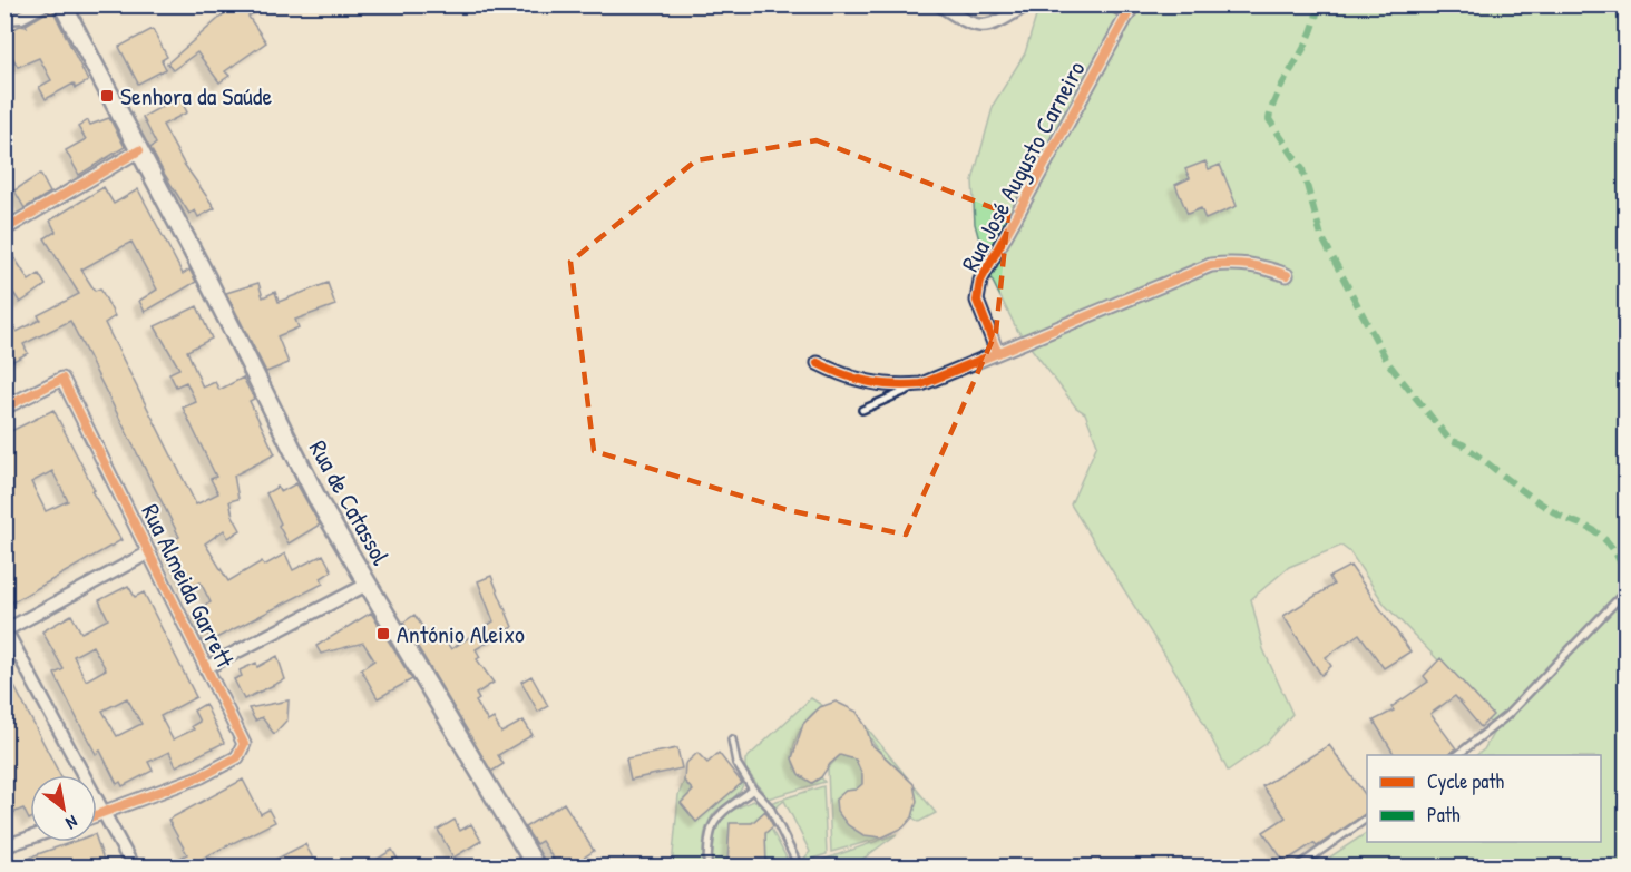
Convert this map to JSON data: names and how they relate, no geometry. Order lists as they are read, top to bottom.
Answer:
{
  "streets": {
    "main road": ["Rua de Catassol"],
    "street": ["Rua José Augusto Carneiro", "Rua Almeida Garrett"]
  },
  "places": {
    "transit": ["Senhora da Saúde", "António Aleixo"]
  },
  "legend": ["Cycle path", "Path"],
  "north": "bottom right"
}
